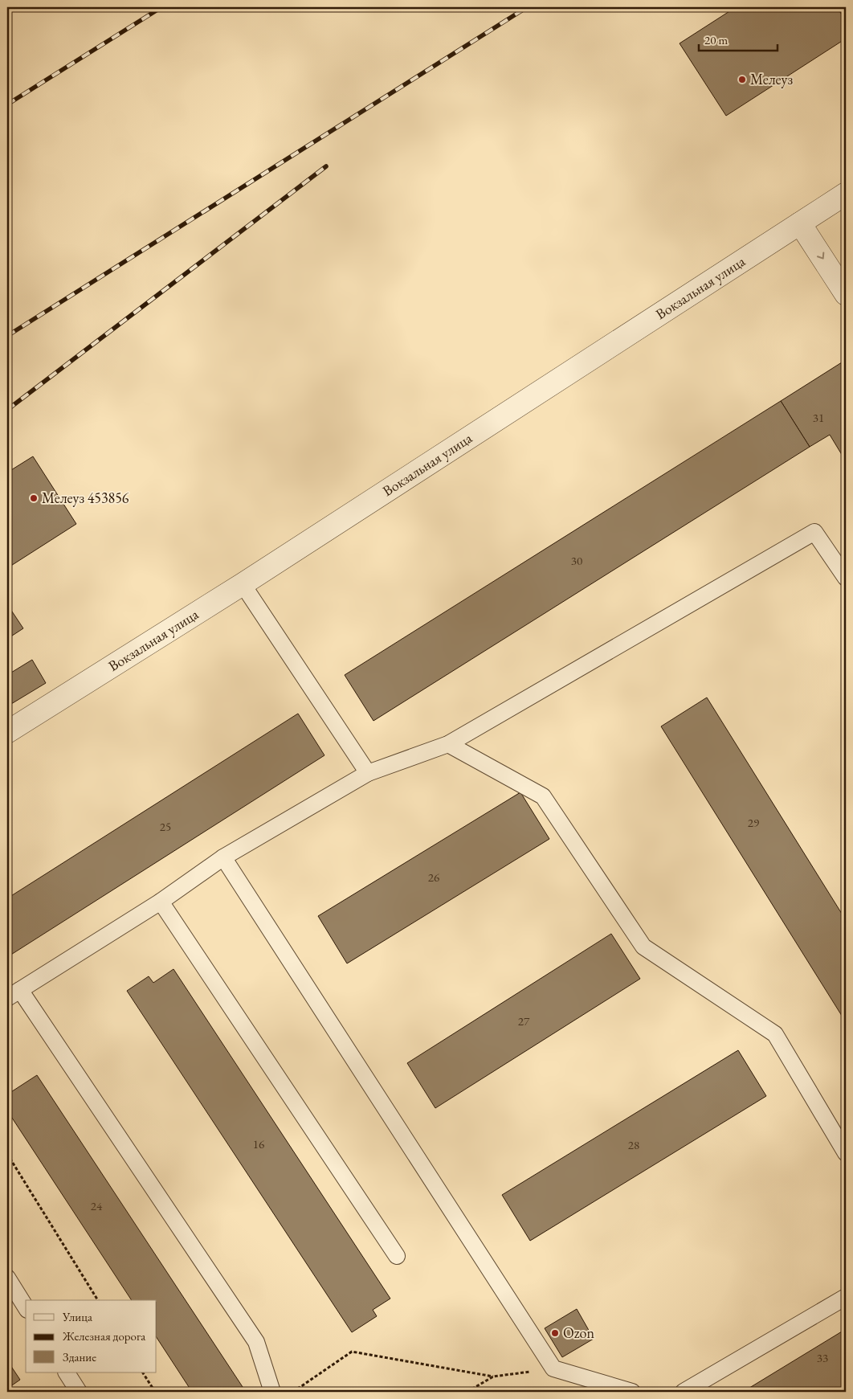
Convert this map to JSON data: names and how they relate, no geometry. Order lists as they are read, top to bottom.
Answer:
{
  "streets": {
    "street": ["Вокзальная улица"]
  },
  "places": ["Мелеуз", "Мелеуз 453856", "Ozon"],
  "house_numbers": [
    "31",
    "30",
    "29",
    "25",
    "26",
    "27",
    "16",
    "28",
    "24",
    "33"
  ],
  "legend": ["Улица", "Железная дорога", "Здание"],
  "scale_bar": "20 m"
}
